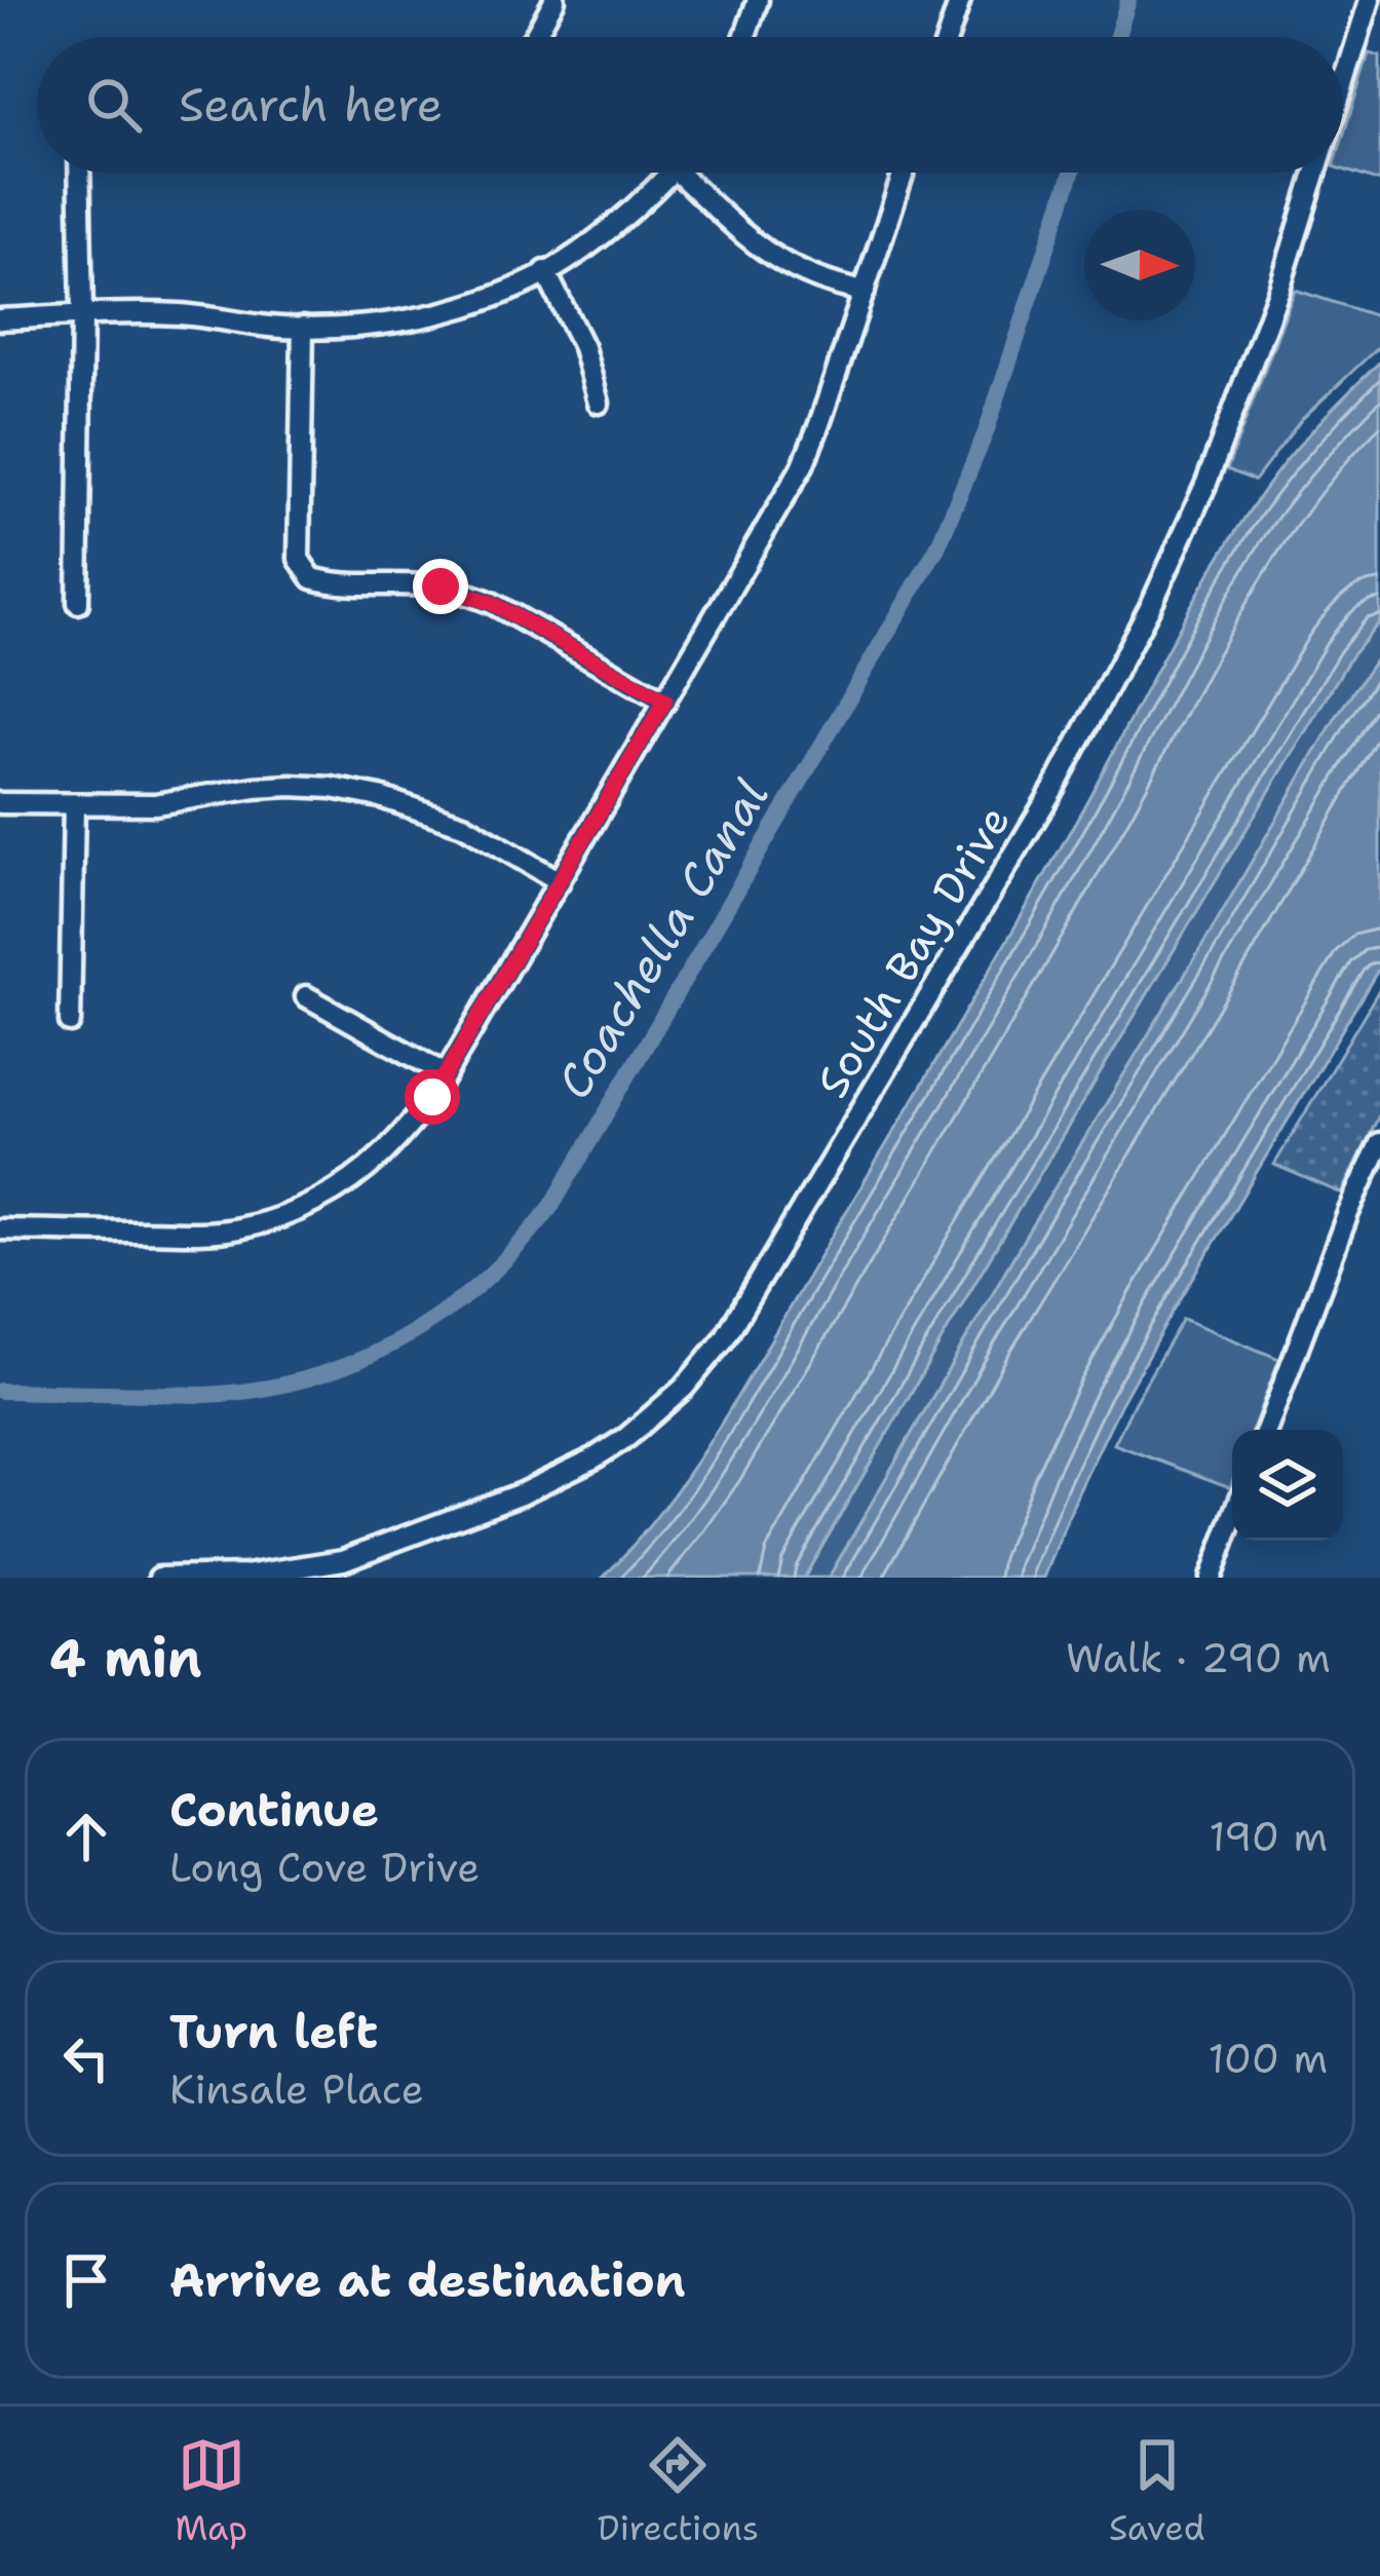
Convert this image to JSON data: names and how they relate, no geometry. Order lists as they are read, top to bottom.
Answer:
{
  "streets": {
    "street": ["South Bay Drive"]
  },
  "water": ["Coachella Canal"],
  "north": "right",
  "page": {
    "search": "Search here",
    "heading": ["4 min", "Walk · 290 m"],
    "list": [
      ["Continue", "Long Cove Drive", "190 m"],
      ["Turn left", "Kinsale Place", "100 m"],
      "Arrive at destination"
    ],
    "nav": ["Map", "Directions", "Saved"]
  }
}
